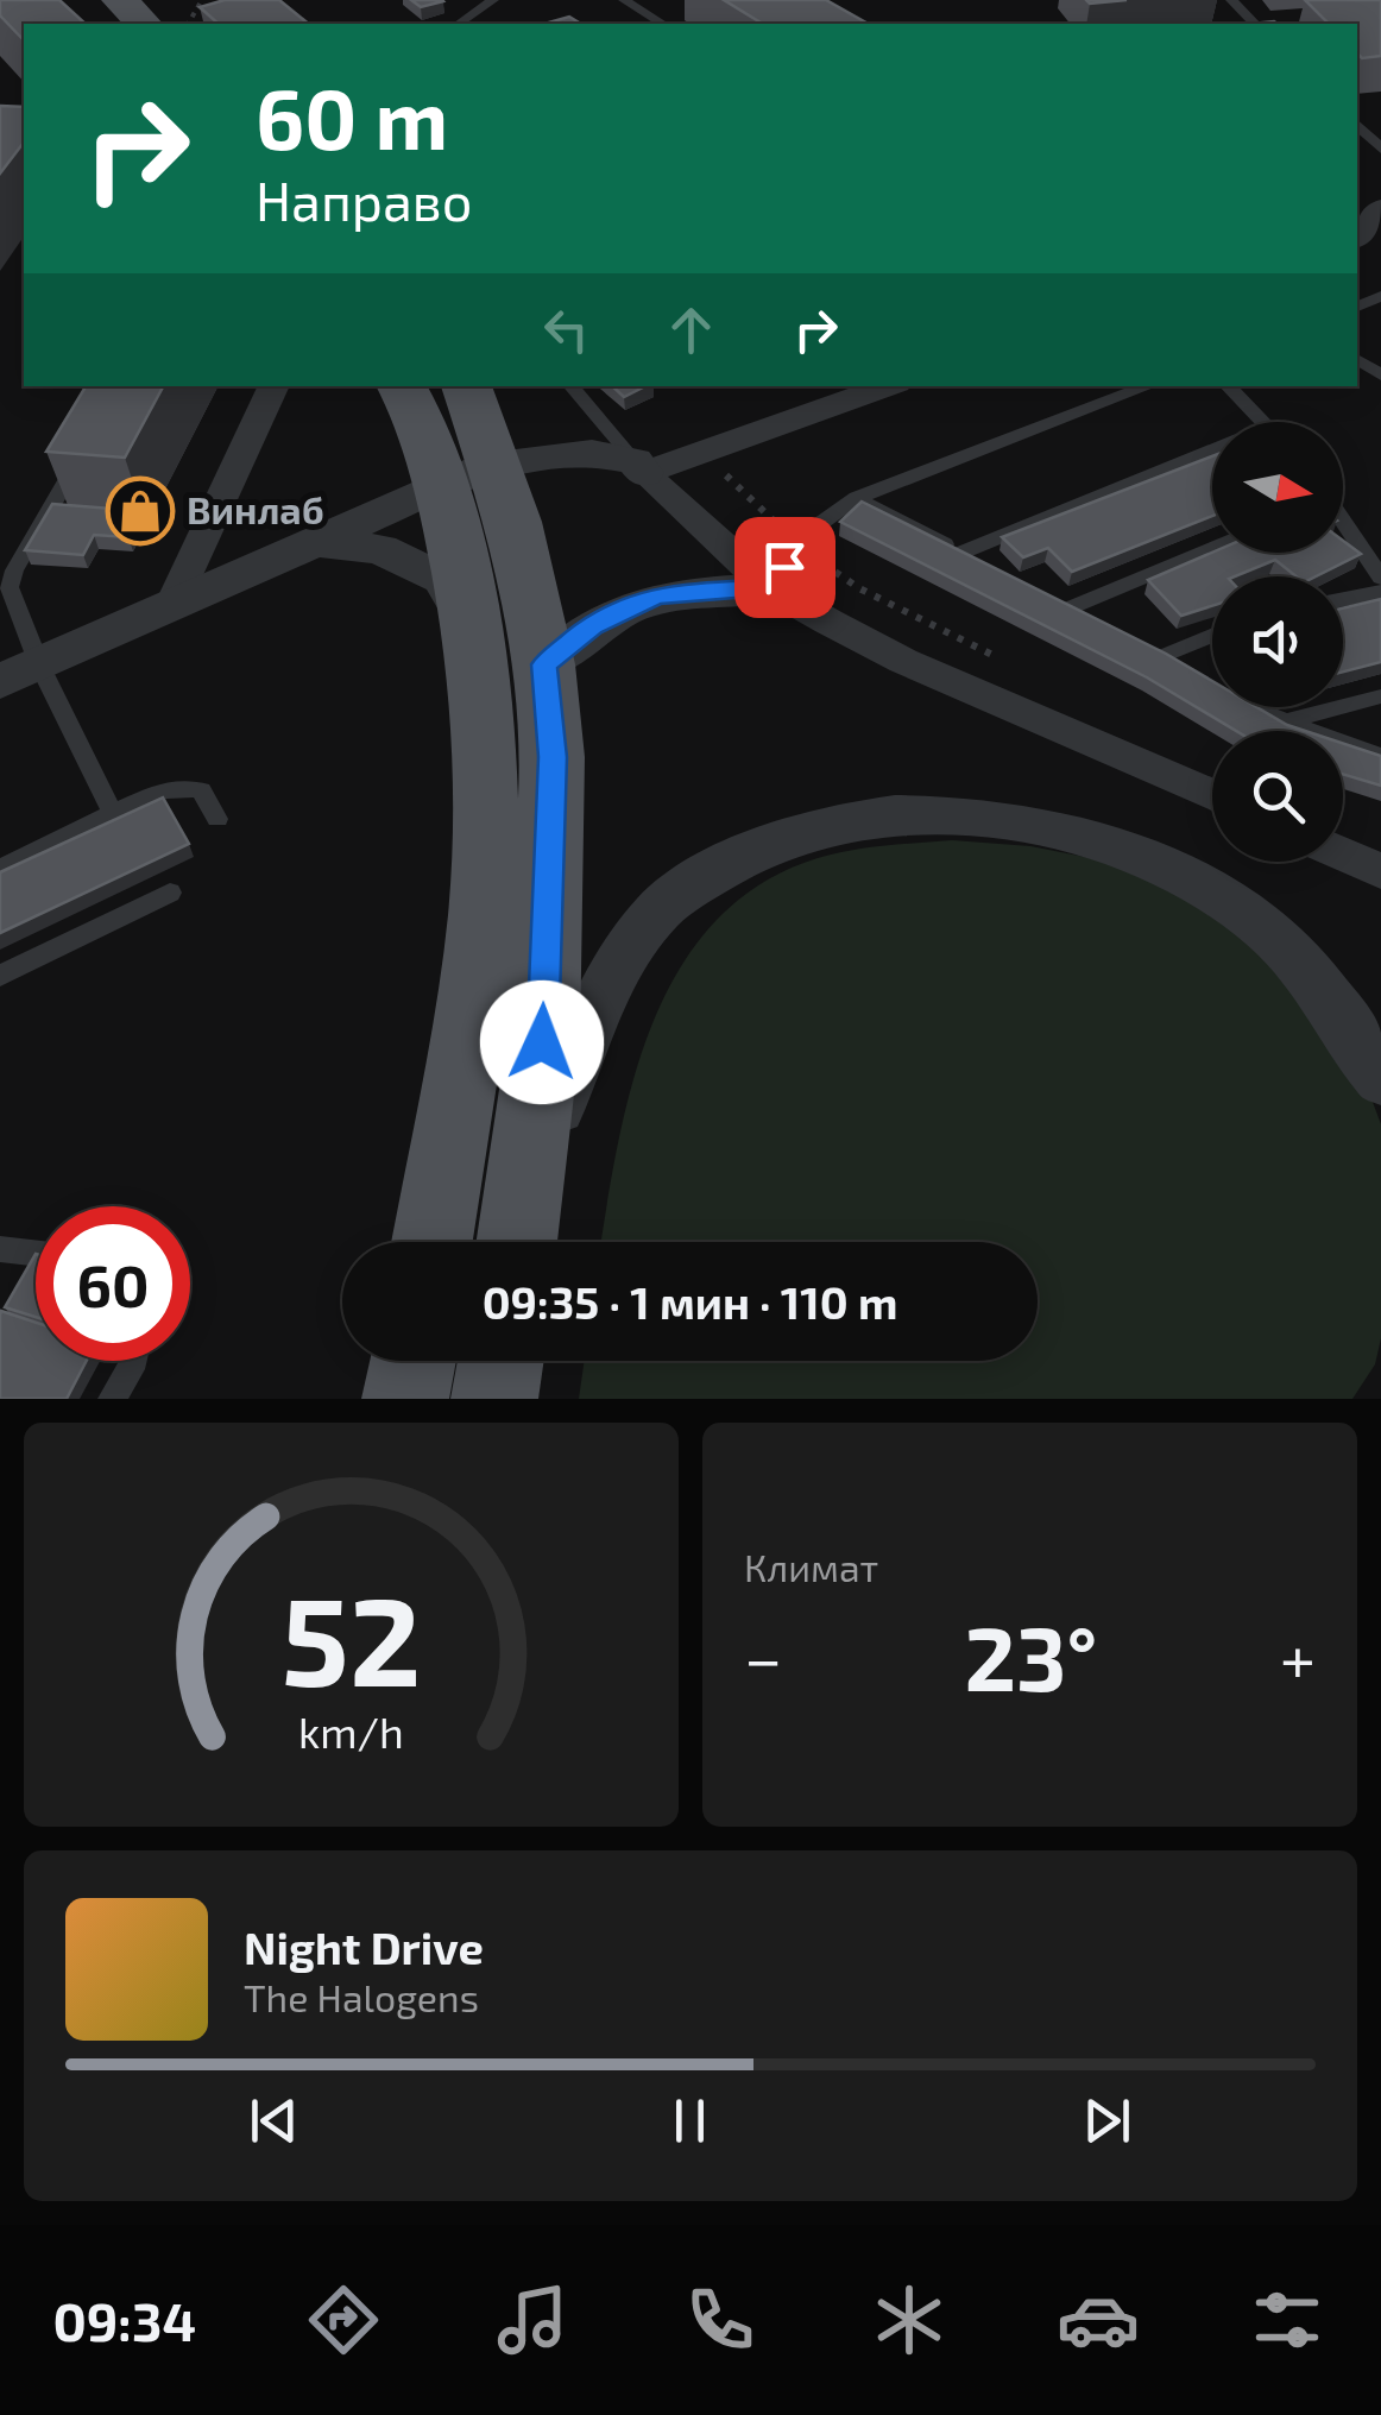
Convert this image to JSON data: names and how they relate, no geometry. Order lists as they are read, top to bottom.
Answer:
{
  "places": {
    "shop": ["Винлаб"]
  },
  "north": "right",
  "page": {
    "turn": ["60 m", "Направо"],
    "limit": "60",
    "trip": "09:35 · 1 мин · 110 m",
    "tile": "Климат",
    "heat": ["−", "23°", "+"],
    "song": ["Night Drive", "The Halogens"],
    "tabs": "09:34",
    "gauge": ["52", "km/h"]
  }
}
